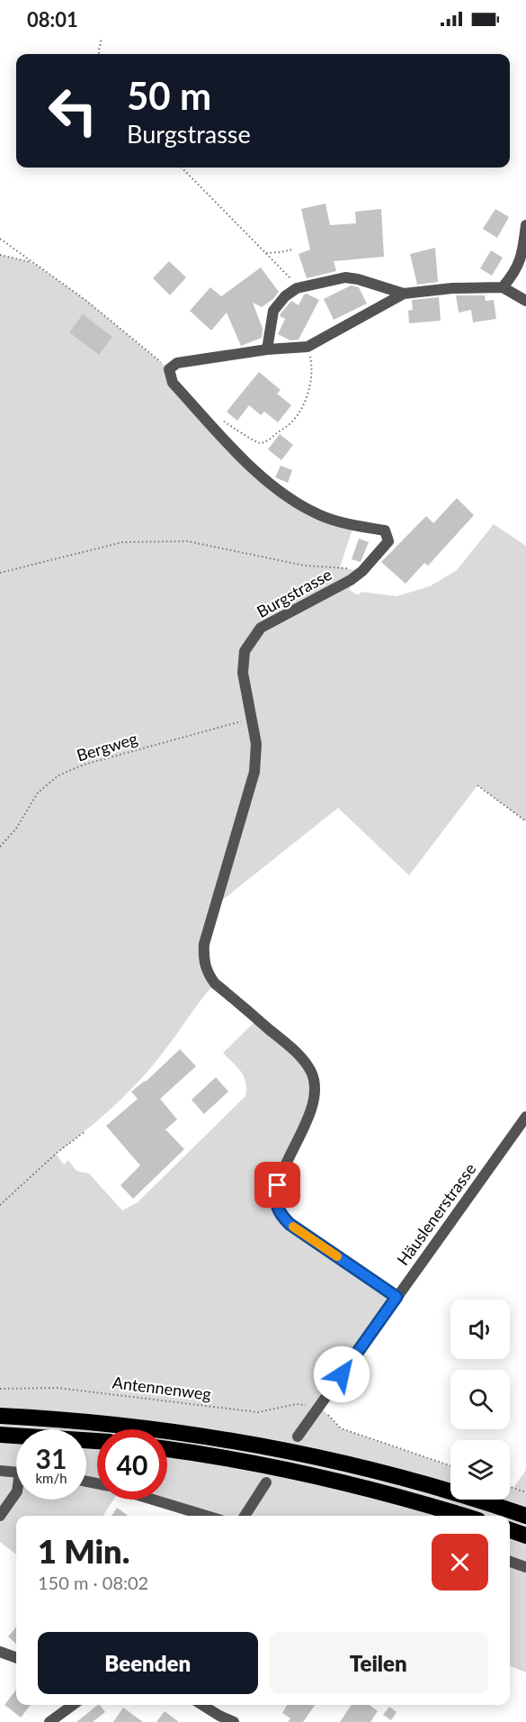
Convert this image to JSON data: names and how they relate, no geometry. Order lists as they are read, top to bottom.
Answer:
{
  "streets": {
    "street": ["Burgstrasse", "Häuslenerstrasse"],
    "path": ["Bergweg", "Antennenweg"]
  },
  "crossings": [
    ["Burgstrasse", "Bergweg"],
    ["Burgstrasse", "Häuslenerstrasse"],
    ["Häuslenerstrasse", "Antennenweg"]
  ],
  "page": {
    "status": "08:01",
    "turn": ["50 m", "Burgstrasse"],
    "speed": "31 km/h",
    "limit": "40",
    "heading": ["1 Min.", "150 m · 08:02"],
    "buttons": ["Beenden", "Teilen"]
  }
}
